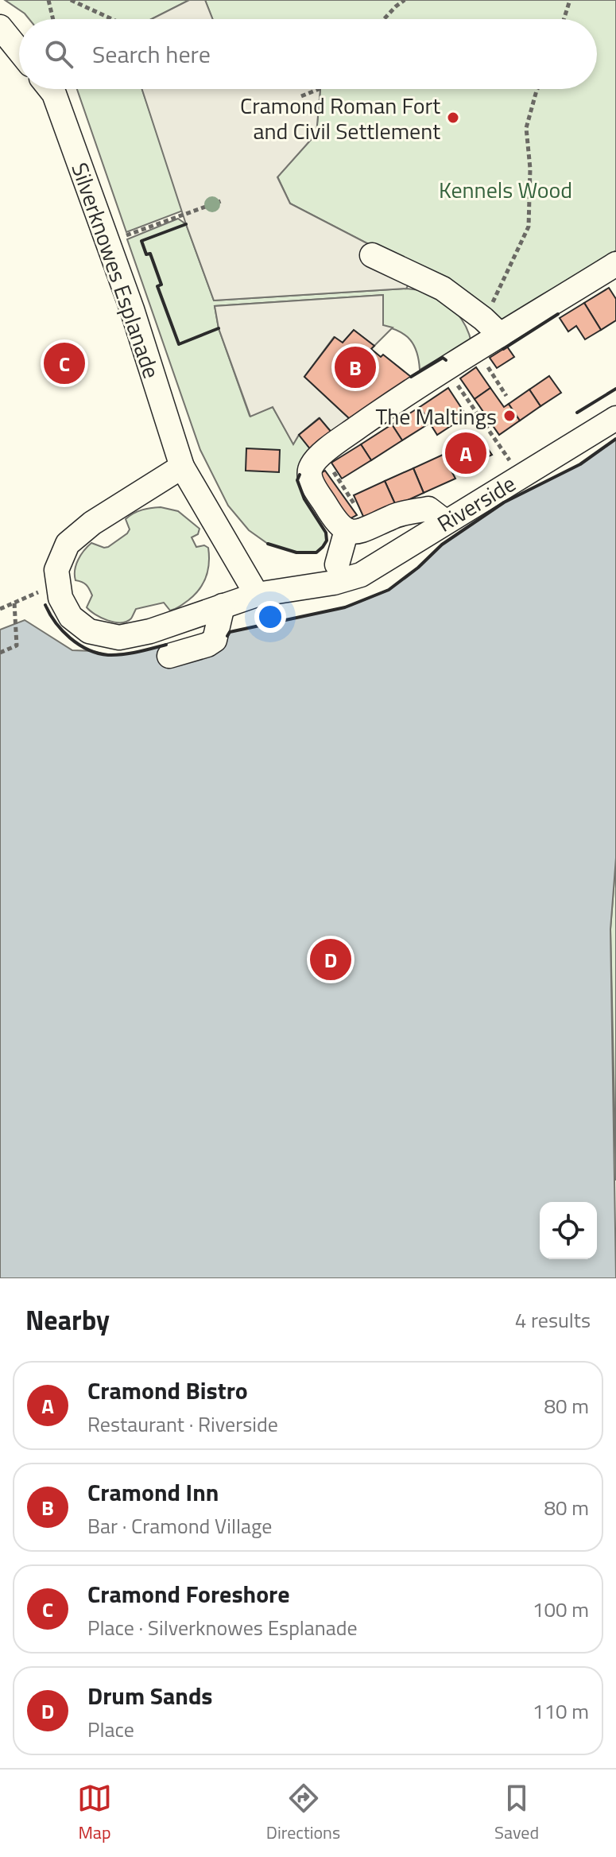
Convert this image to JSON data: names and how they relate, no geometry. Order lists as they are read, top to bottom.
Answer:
{
  "streets": {
    "street": ["Silverknowes Esplanade", "Riverside"]
  },
  "parks": ["Kennels Wood"],
  "places": ["Cramond Roman Fort and Civil Settlement", "The Maltings"],
  "page": {
    "search": "Search here",
    "pins": [
      "C",
      "B",
      "A",
      "D"
    ],
    "heading": ["Nearby", "4 results"],
    "list": [
      {
        "mark": "A",
        "name": "Cramond Bistro",
        "note": "Restaurant · Riverside",
        "value": "80 m"
      },
      {
        "mark": "B",
        "name": "Cramond Inn",
        "note": "Bar · Cramond Village",
        "value": "80 m"
      },
      {
        "mark": "C",
        "name": "Cramond Foreshore",
        "note": "Place · Silverknowes Esplanade",
        "value": "100 m"
      },
      {
        "mark": "D",
        "name": "Drum Sands",
        "note": "Place",
        "value": "110 m"
      }
    ],
    "nav": ["Map", "Directions", "Saved"]
  }
}
